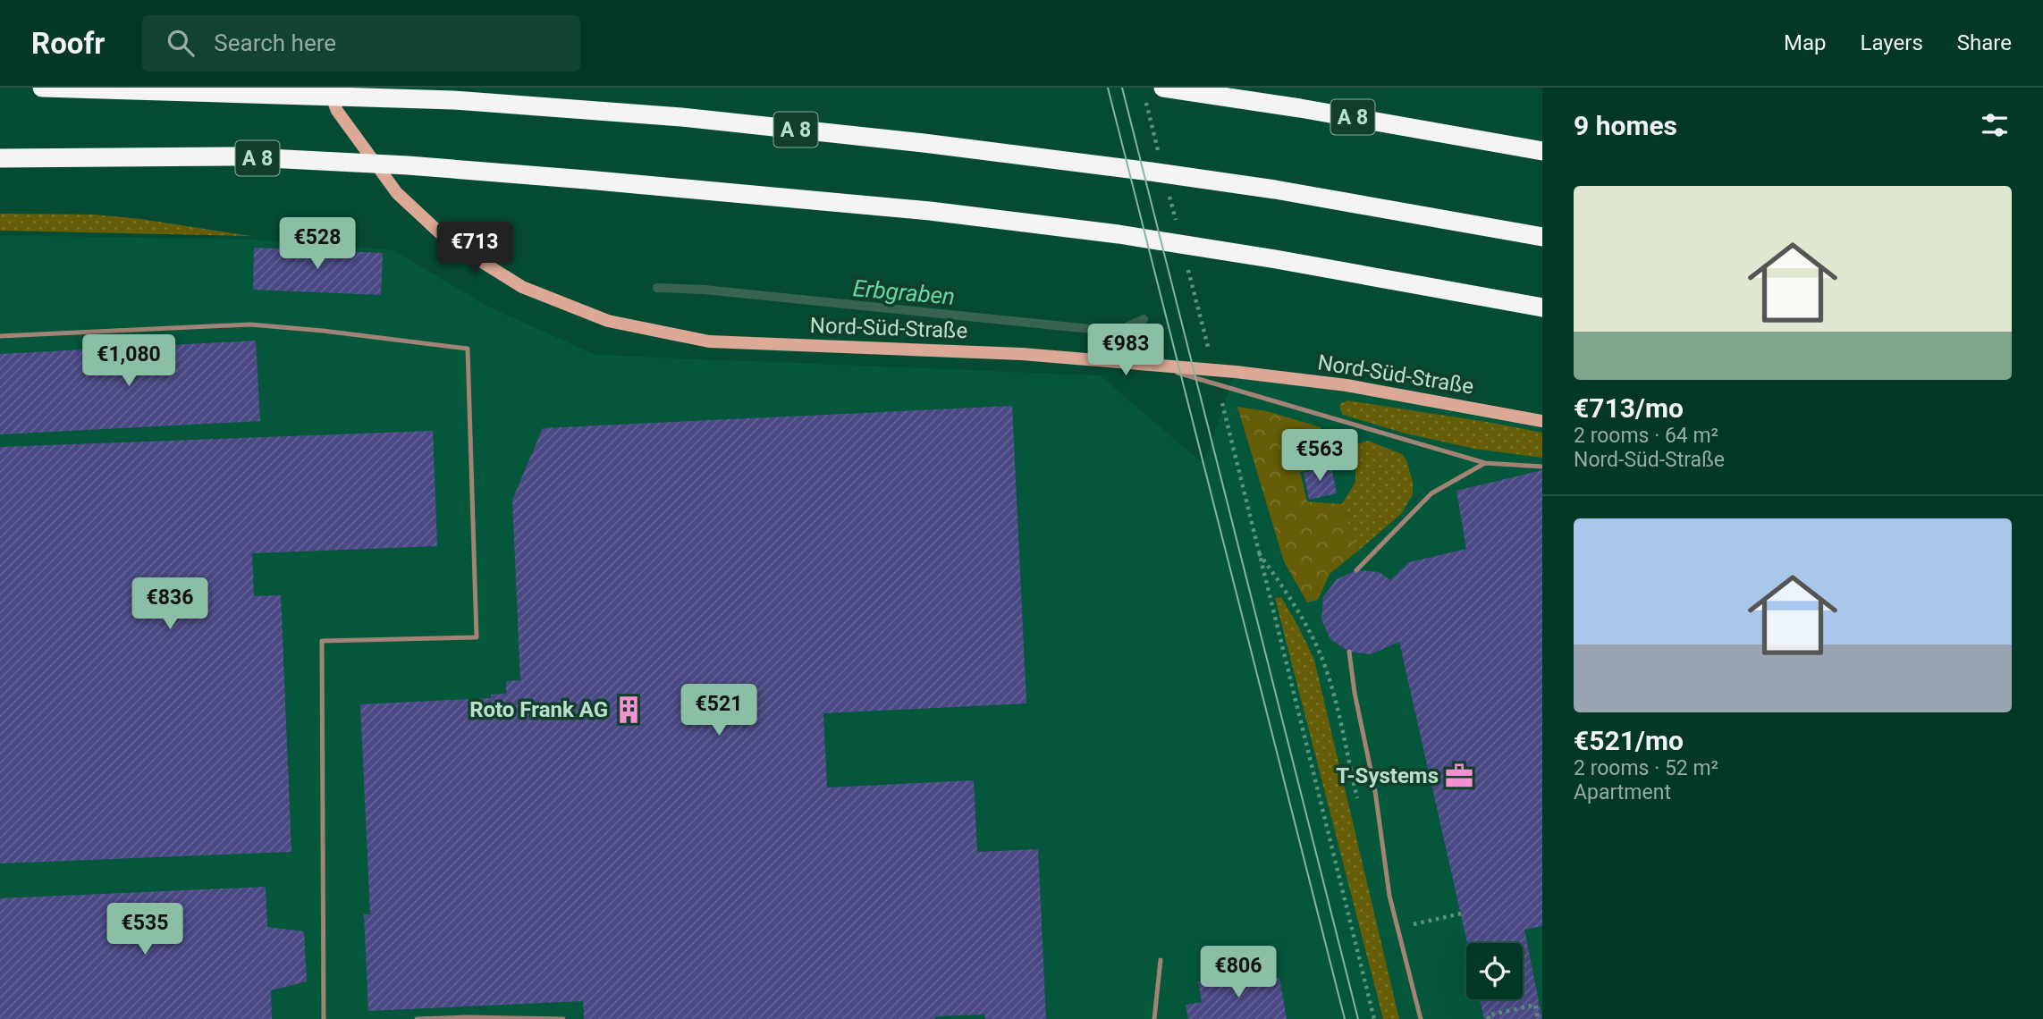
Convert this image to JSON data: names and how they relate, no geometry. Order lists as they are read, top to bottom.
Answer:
{
  "streets": {
    "highway": ["A 8"],
    "main road": ["Nord-Süd-Straße"]
  },
  "water": ["Erbgraben"],
  "places": {
    "building": ["Roto Frank AG"],
    "office": ["T-Systems"]
  },
  "page": {
    "header": "Roofr",
    "search": "Search here",
    "nav": ["Map", "Layers", "Share"],
    "heading": "9 homes",
    "list": [
      {
        "name": "€713/mo",
        "note": "2 rooms · 64 m² · Nord-Süd-Straße"
      },
      {
        "name": "€521/mo",
        "note": "2 rooms · 52 m² · Apartment"
      }
    ],
    "price": [
      "€528",
      "€713",
      "€983",
      "€1,080",
      "€563",
      "€836",
      "€521",
      "€535",
      "€806"
    ]
  }
}
